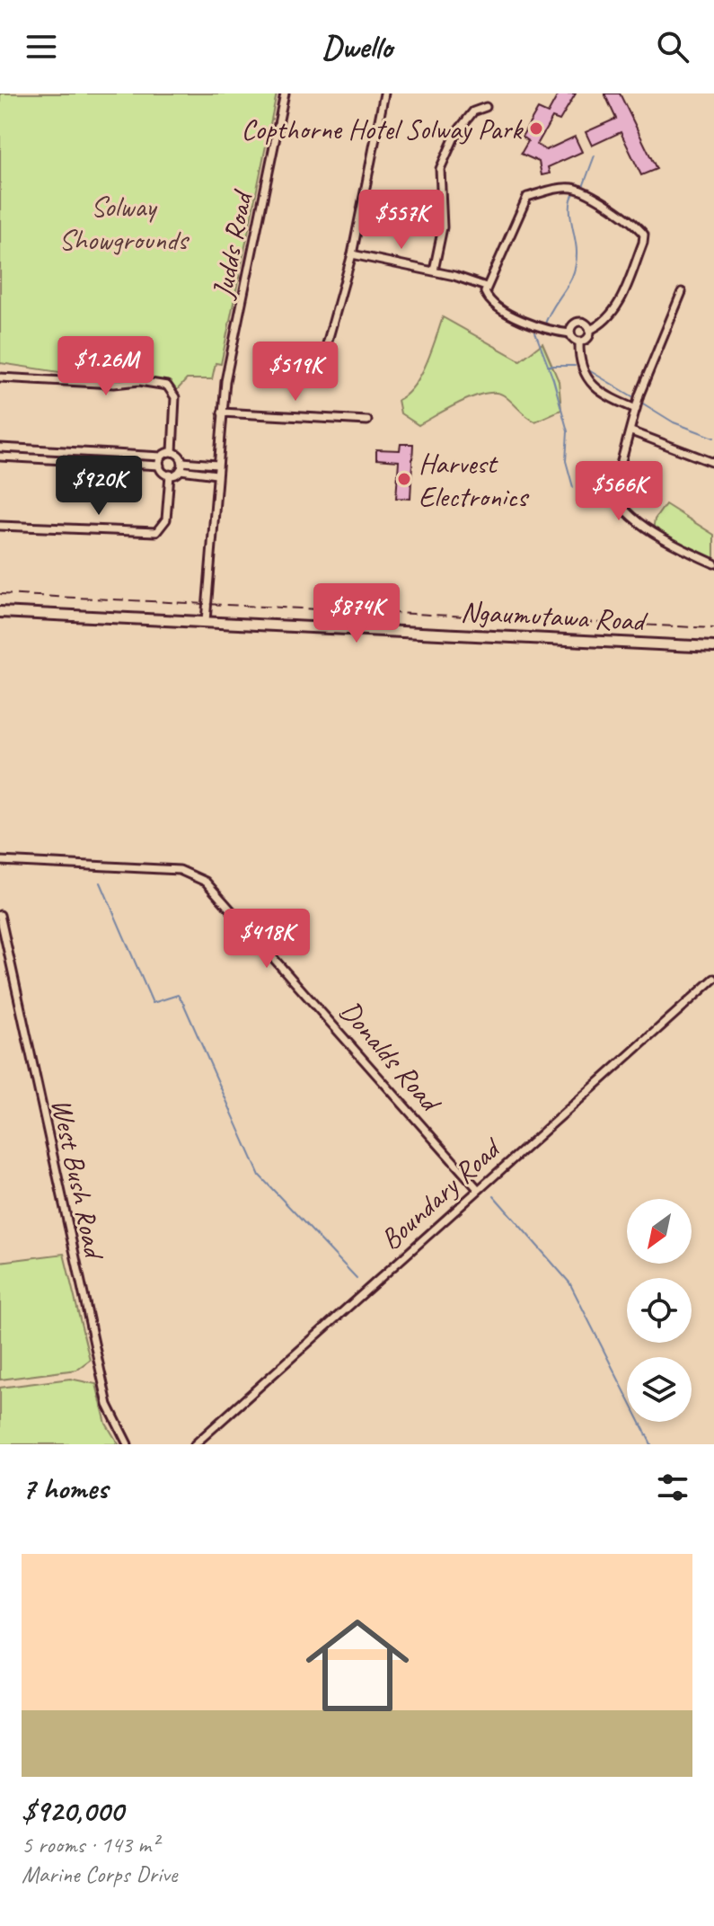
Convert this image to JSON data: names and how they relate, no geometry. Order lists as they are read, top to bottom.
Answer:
{
  "streets": {
    "main road": ["Ngaumutawa Road"],
    "street": [
      "Judds Road",
      "Donalds Road",
      "West Bush Road",
      "Boundary Road"
    ]
  },
  "crossings": [
    ["Judds Road", "Ngaumutawa Road"],
    ["Donalds Road", "Boundary Road"]
  ],
  "parks": ["Solway Showgrounds"],
  "places": ["Copthorne Hotel Solway Park", "Harvest Electronics"],
  "north": "bottom left",
  "page": {
    "header": "Dwello",
    "price": [
      "$557K",
      "$1.26M",
      "$519K",
      "$920K",
      "$566K",
      "$874K",
      "$418K"
    ],
    "heading": "7 homes",
    "list": [
      {
        "name": "$920,000",
        "note": "5 rooms · 143 m² · Marine Corps Drive"
      }
    ]
  }
}
